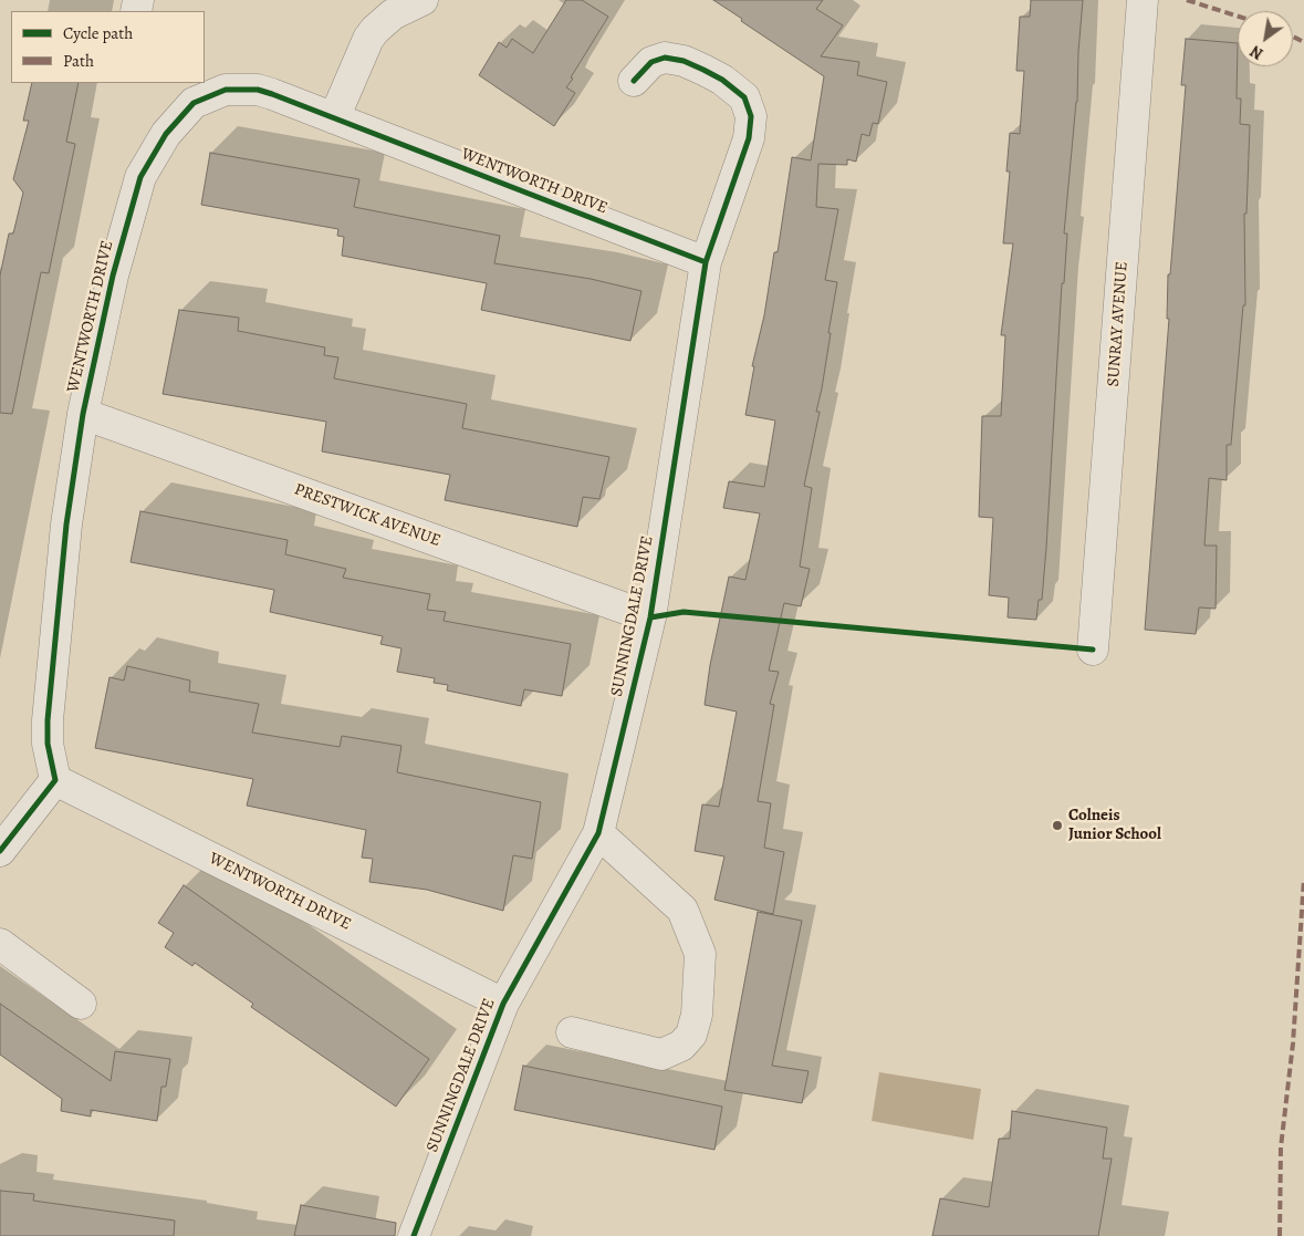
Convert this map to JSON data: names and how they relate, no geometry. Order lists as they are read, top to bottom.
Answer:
{
  "streets": {
    "street": [
      "WENTWORTH DRIVE",
      "SUNRAY AVENUE",
      "PRESTWICK AVENUE",
      "SUNNINGDALE DRIVE"
    ]
  },
  "crossings": [
    ["WENTWORTH DRIVE", "PRESTWICK AVENUE"],
    ["WENTWORTH DRIVE", "SUNNINGDALE DRIVE"],
    ["PRESTWICK AVENUE", "SUNNINGDALE DRIVE"]
  ],
  "places": ["Colneis Junior School"],
  "legend": ["Cycle path", "Path"],
  "north": "bottom left"
}
